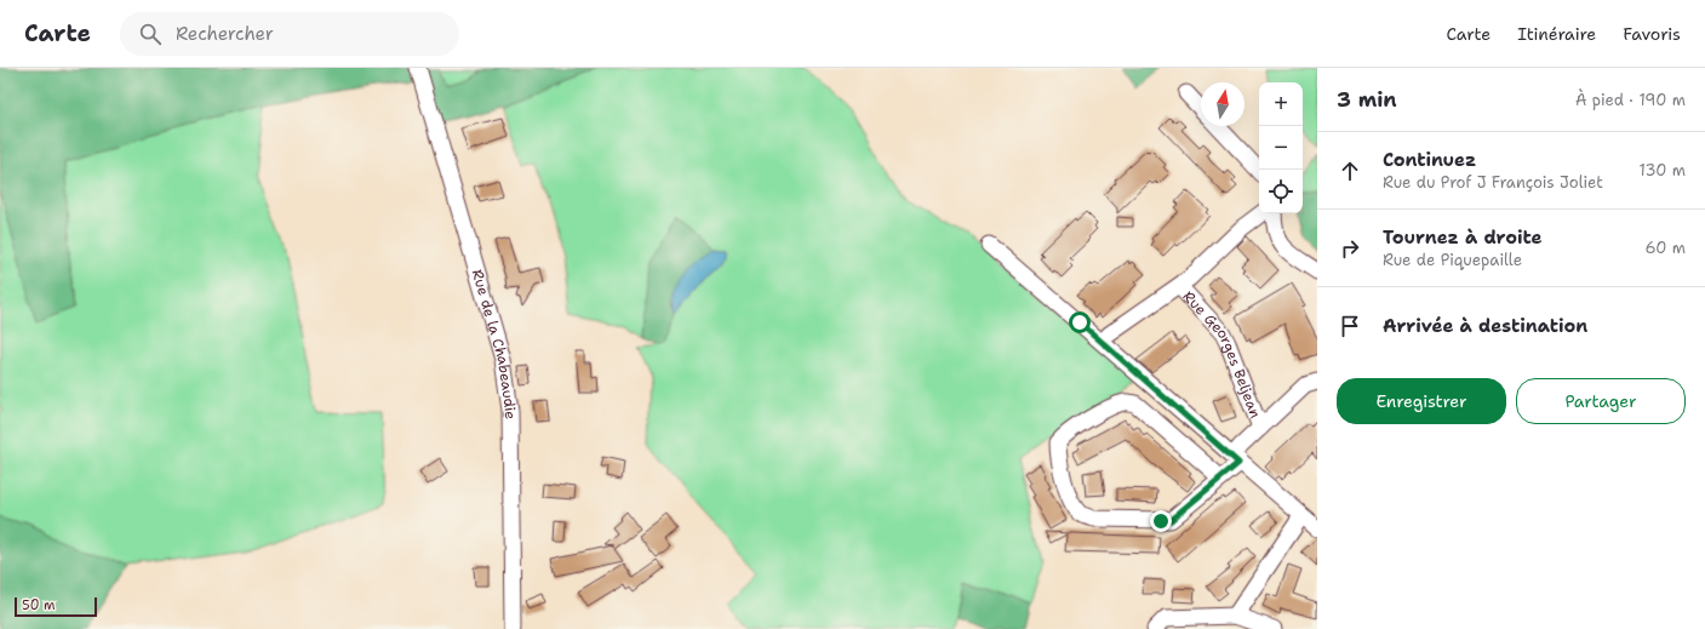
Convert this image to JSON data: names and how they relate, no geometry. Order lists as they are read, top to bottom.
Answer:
{
  "streets": {
    "street": ["Rue de la Chabeaudie", "Rue Georges Beljean"]
  },
  "scale_bar": "50 m",
  "north": "top",
  "page": {
    "header": "Carte",
    "search": "Rechercher",
    "nav": ["Carte", "Itinéraire", "Favoris"],
    "heading": ["3 min", "À pied · 190 m"],
    "map_buttons": ["+", "−"],
    "list": [
      ["Continuez", "Rue du Prof J François Joliet", "130 m"],
      ["Tournez à droite", "Rue de Piquepaille", "60 m"],
      "Arrivée à destination"
    ],
    "buttons": ["Enregistrer", "Partager"],
    "scale": "50 m"
  }
}
